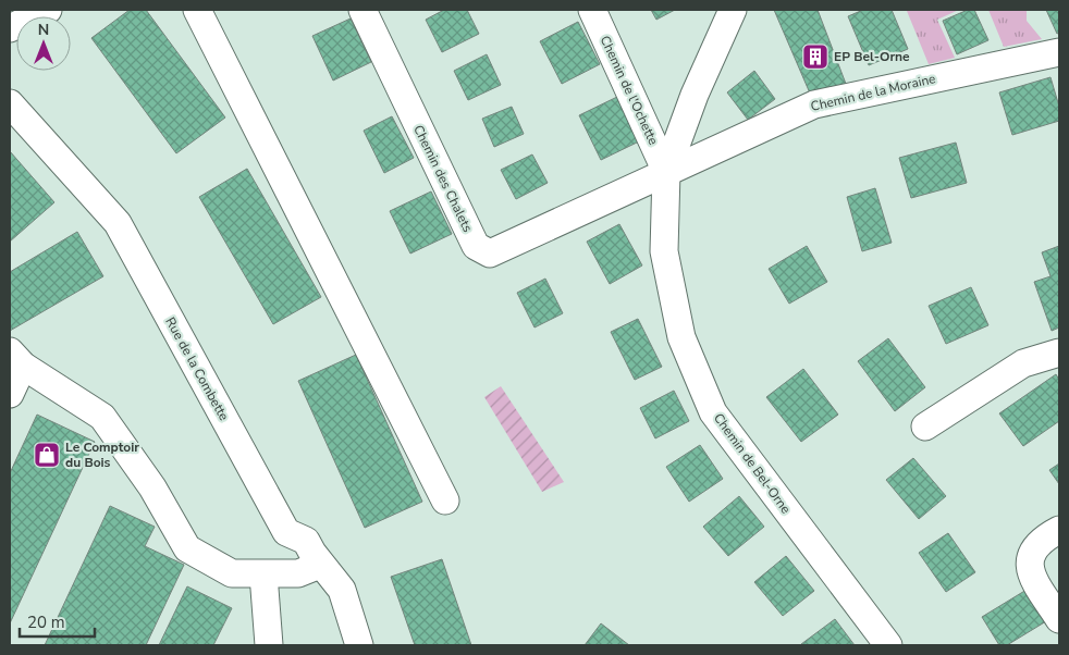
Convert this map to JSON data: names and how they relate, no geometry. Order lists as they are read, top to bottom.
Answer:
{
  "streets": {
    "street": [
      "Chemin de l'Ochette",
      "Chemin de la Moraine",
      "Chemin des Chalets",
      "Rue de la Combette",
      "Chemin de Bel-Orne"
    ]
  },
  "crossings": [
    ["Chemin de l'Ochette", "Chemin de la Moraine"],
    ["Chemin de l'Ochette", "Chemin des Chalets"],
    ["Chemin de l'Ochette", "Chemin de Bel-Orne"],
    ["Chemin de la Moraine", "Chemin des Chalets"],
    ["Chemin de la Moraine", "Chemin de Bel-Orne"],
    ["Chemin des Chalets", "Chemin de Bel-Orne"]
  ],
  "places": {
    "building": ["EP Bel-Orne"],
    "shop": ["Le Comptoir du Bois"]
  },
  "scale_bar": "20 m",
  "north": "top"
}
